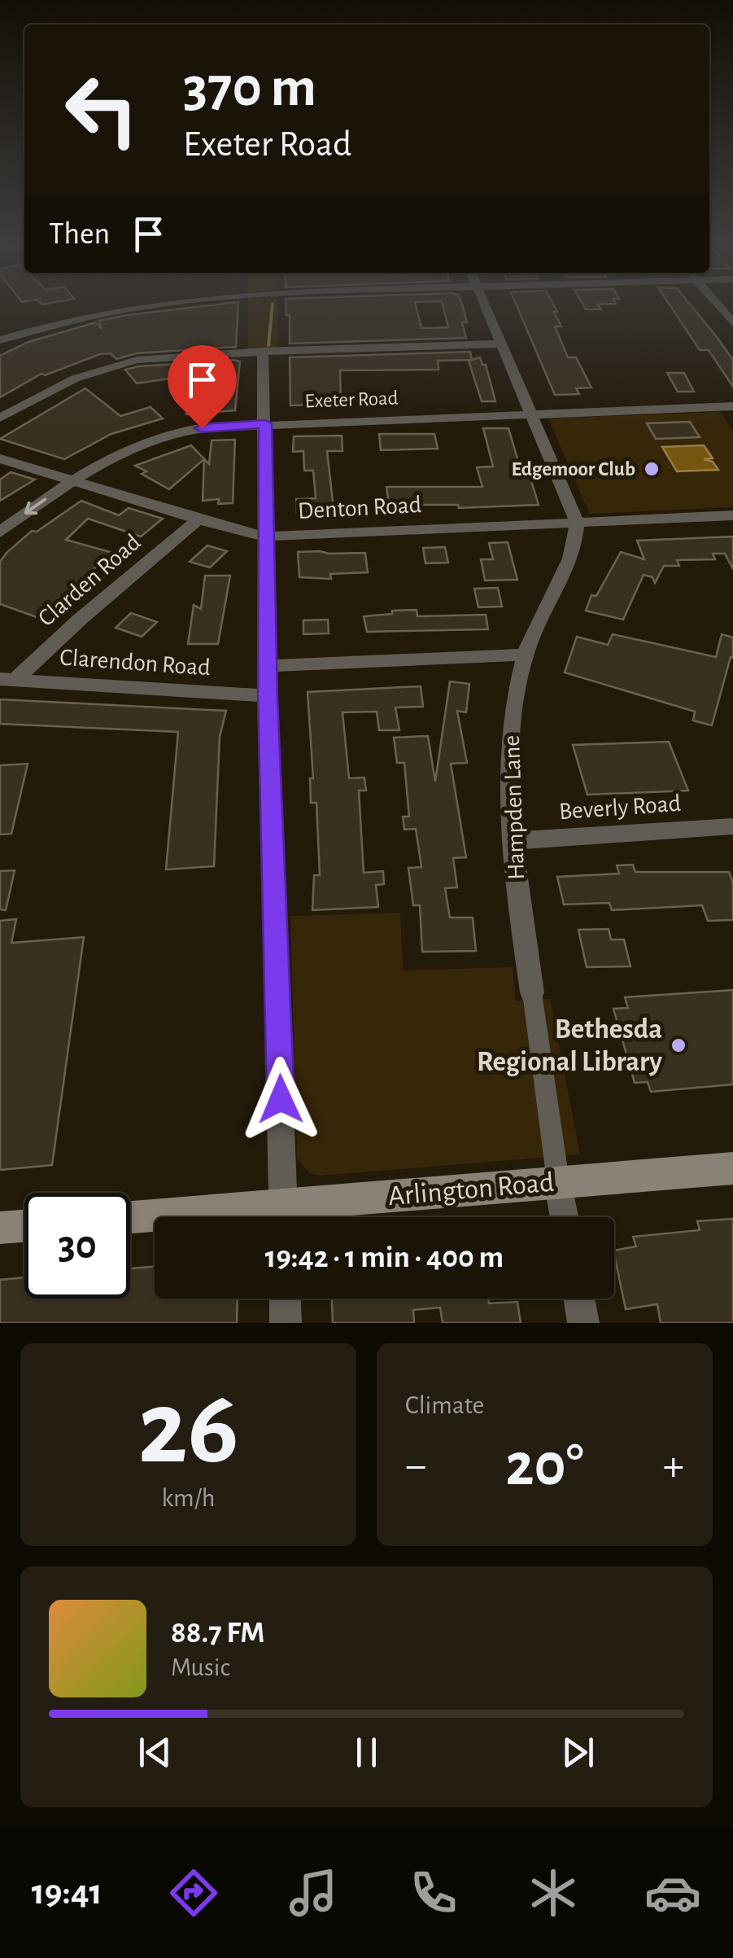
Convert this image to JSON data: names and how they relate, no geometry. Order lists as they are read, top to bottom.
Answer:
{
  "streets": {
    "main road": ["Arlington Road"],
    "street": [
      "Exeter Road",
      "Denton Road",
      "Clarden Road",
      "Clarendon Road",
      "Hampden Lane",
      "Beverly Road"
    ]
  },
  "crossings": [
    ["Exeter Road", "Denton Road"],
    ["Denton Road", "Clarden Road"],
    ["Denton Road", "Hampden Lane"],
    ["Clarden Road", "Clarendon Road"],
    ["Hampden Lane", "Beverly Road"],
    ["Hampden Lane", "Arlington Road"]
  ],
  "places": ["Edgemoor Club", "Bethesda Regional Library"],
  "page": {
    "turn": ["370 m", "Exeter Road"],
    "then": "Then",
    "limit": "30",
    "trip": "19:42 · 1 min · 400 m",
    "tile": [
      ["26", "km/h"],
      "Climate"
    ],
    "heat": ["−", "20°", "+"],
    "song": ["88.7 FM", "Music"],
    "tabs": "19:41"
  }
}
